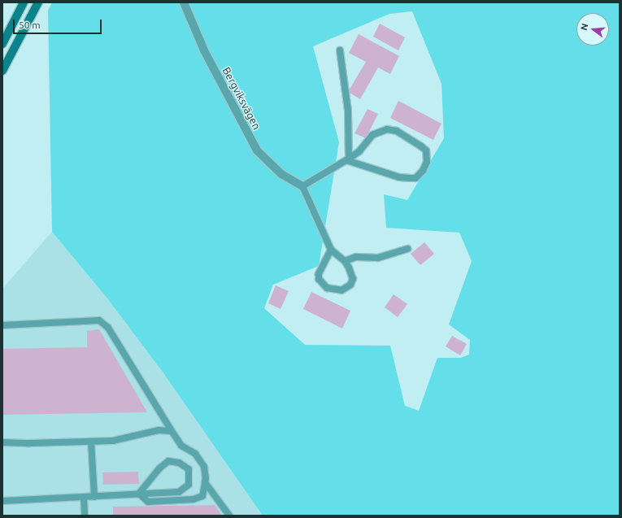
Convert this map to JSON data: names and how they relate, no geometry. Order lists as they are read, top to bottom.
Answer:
{
  "streets": {
    "street": ["Bergviksvägen"]
  },
  "scale_bar": "50 m",
  "north": "left"
}
